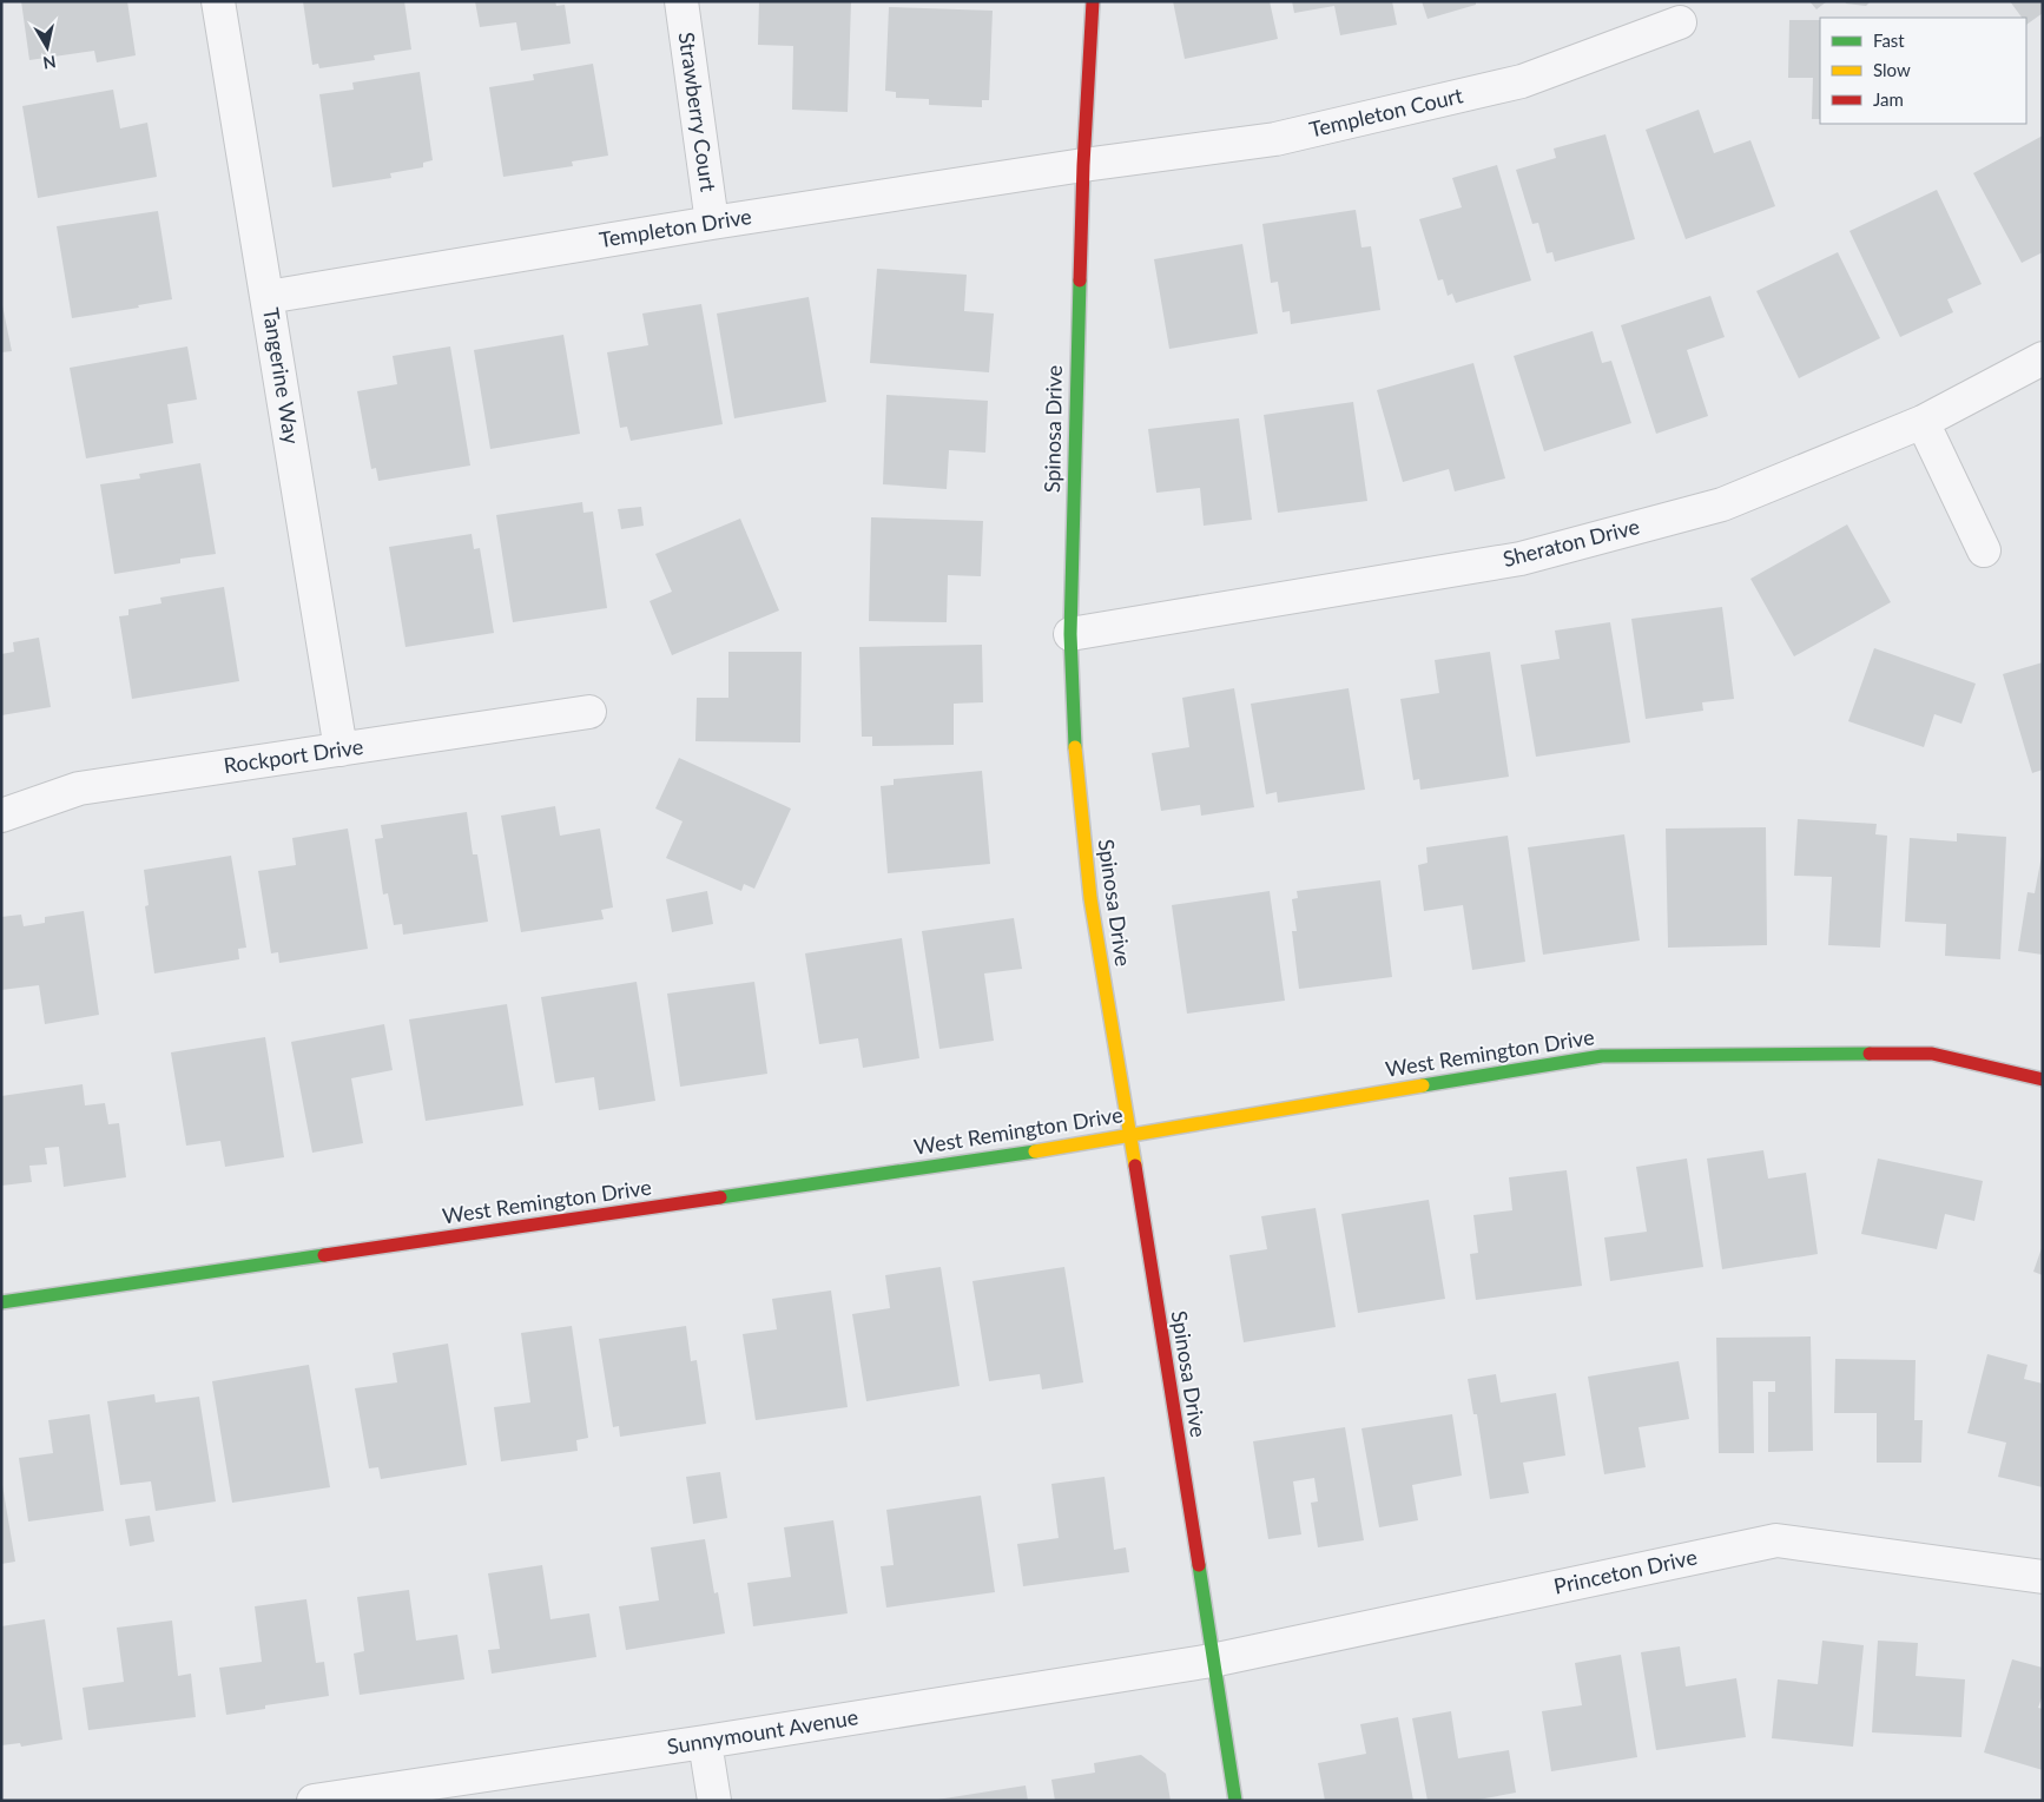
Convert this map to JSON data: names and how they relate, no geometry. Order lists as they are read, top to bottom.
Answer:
{
  "streets": {
    "street": [
      "Strawberry Court",
      "Templeton Court",
      "Templeton Drive",
      "Tangerine Way",
      "Spinosa Drive",
      "Sheraton Drive",
      "Rockport Drive",
      "West Remington Drive",
      "Princeton Drive",
      "Sunnymount Avenue"
    ]
  },
  "crossings": [
    ["Strawberry Court", "Templeton Drive"],
    ["Templeton Court", "Templeton Drive"],
    ["Templeton Court", "Spinosa Drive"],
    ["Templeton Drive", "Tangerine Way"],
    ["Templeton Drive", "Spinosa Drive"],
    ["Tangerine Way", "Rockport Drive"],
    ["Spinosa Drive", "Sheraton Drive"],
    ["Spinosa Drive", "West Remington Drive"],
    ["Spinosa Drive", "Princeton Drive"],
    ["Spinosa Drive", "Sunnymount Avenue"],
    ["Princeton Drive", "Sunnymount Avenue"]
  ],
  "legend": ["Fast", "Slow", "Jam"],
  "north": "bottom"
}
